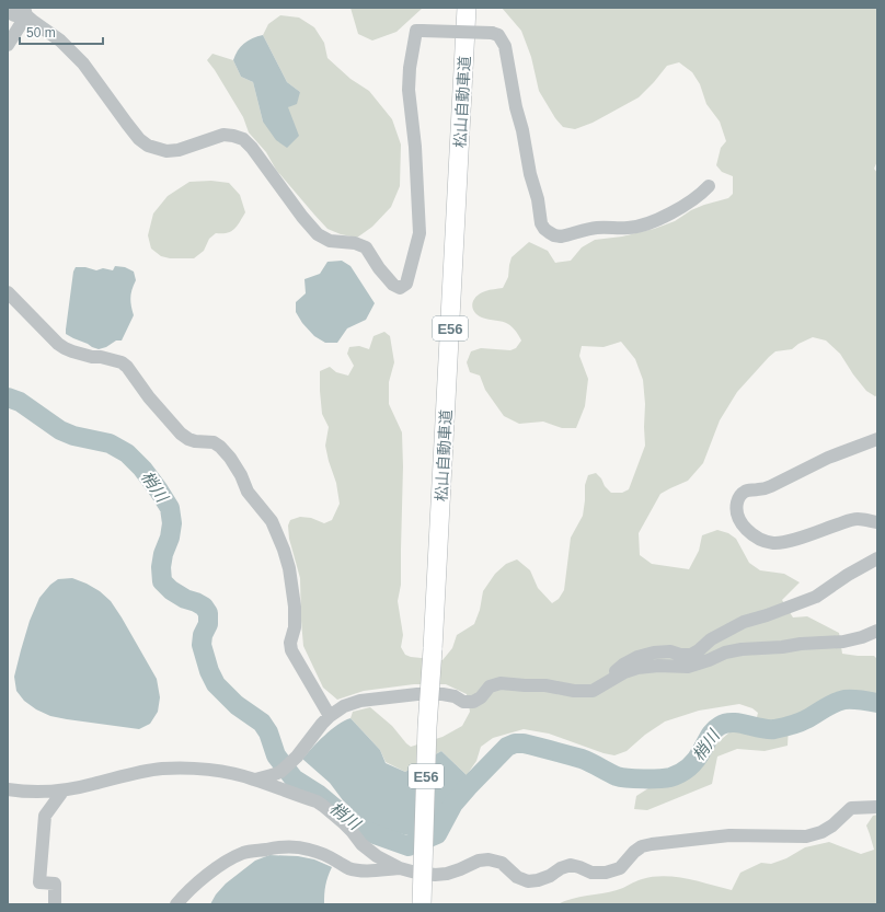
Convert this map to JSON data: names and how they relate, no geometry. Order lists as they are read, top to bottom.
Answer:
{
  "streets": {
    "highway": ["松山自動車道", "E56"]
  },
  "water": ["梢川"],
  "scale_bar": "50 m"
}
